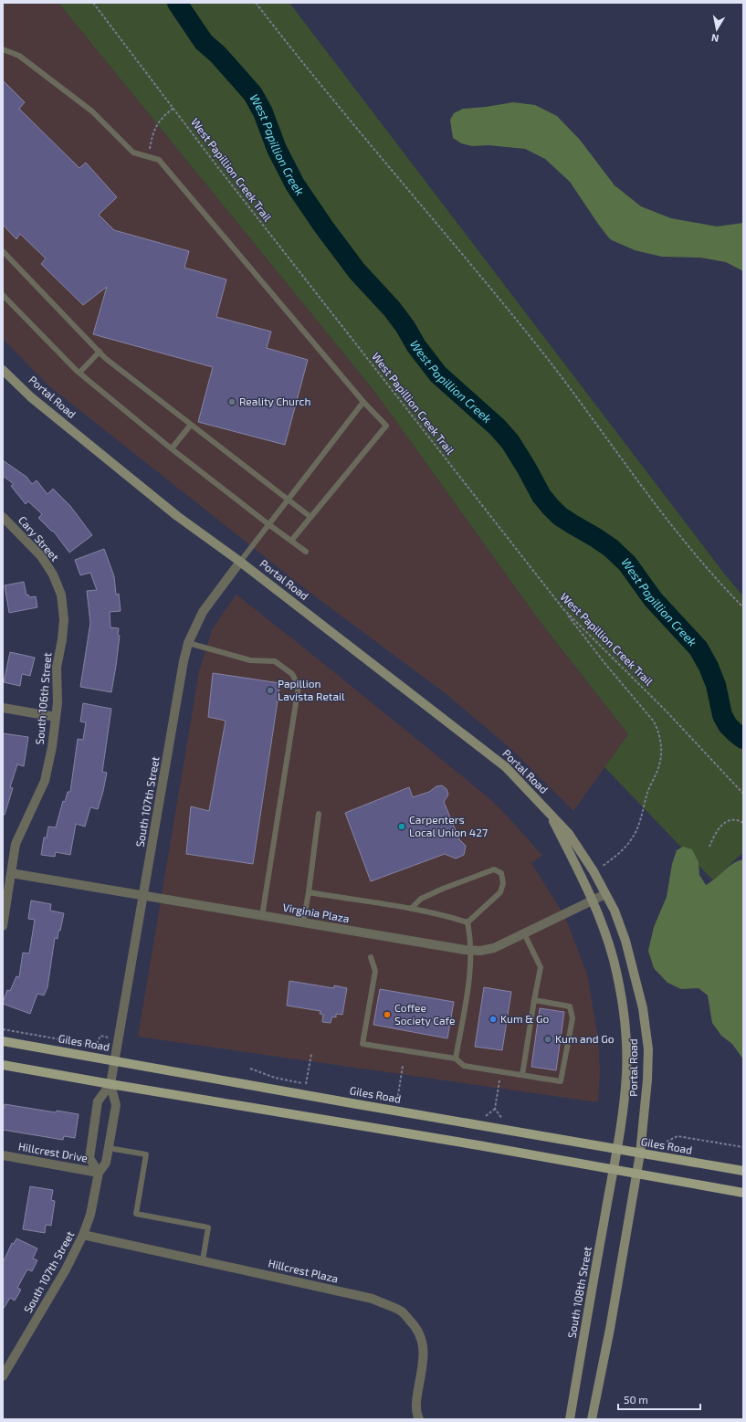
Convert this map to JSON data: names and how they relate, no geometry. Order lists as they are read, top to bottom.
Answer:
{
  "streets": {
    "main road": ["Portal Road", "Giles Road", "South 108th Street"],
    "street": [
      "Cary Street",
      "South 106th Street",
      "South 107th Street",
      "Virginia Plaza",
      "Hillcrest Drive",
      "Hillcrest Plaza"
    ],
    "path": ["West Papillion Creek Trail"]
  },
  "crossings": [
    ["Portal Road", "South 107th Street"],
    ["Portal Road", "Virginia Plaza"],
    ["Portal Road", "Giles Road"],
    ["Portal Road", "South 108th Street"],
    ["Cary Street", "South 106th Street"],
    ["South 106th Street", "Virginia Plaza"],
    ["South 107th Street", "Virginia Plaza"],
    ["South 107th Street", "Giles Road"],
    ["South 107th Street", "Hillcrest Drive"],
    ["South 107th Street", "Hillcrest Plaza"]
  ],
  "water": ["West Papillion Creek"],
  "places": [
    "Reality Church",
    "Papillion Lavista Retail",
    "Carpenters Local Union 427",
    "Coffee Society Cafe",
    "Kum & Go",
    "Kum and Go"
  ],
  "scale_bar": "50 m",
  "north": "bottom"
}
